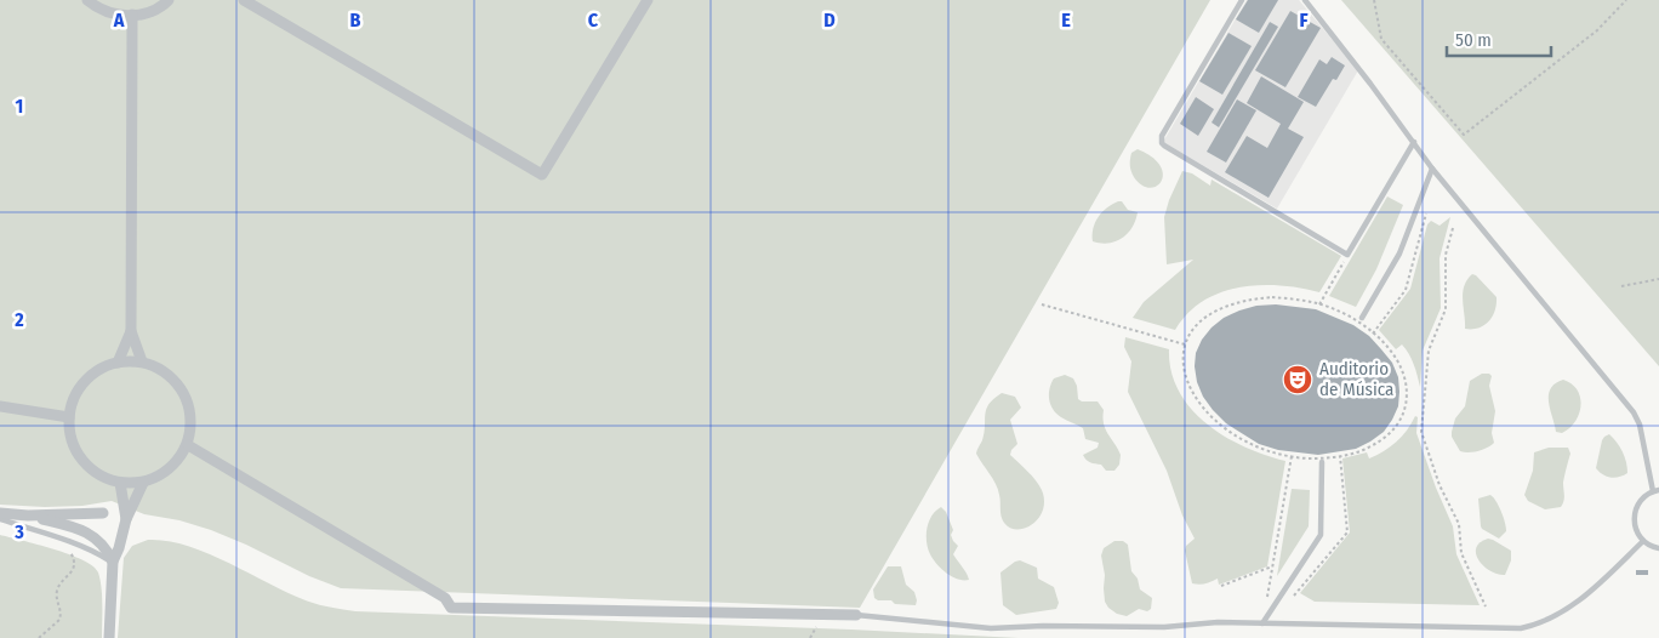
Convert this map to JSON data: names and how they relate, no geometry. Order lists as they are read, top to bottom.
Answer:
{
  "places": {
    "theatre": ["Auditorio de Música"]
  },
  "scale_bar": "50 m",
  "grid": {
    "columns": [
      "A",
      "B",
      "C",
      "D",
      "E",
      "F"
    ],
    "rows": ["1", "2", "3"]
  }
}
